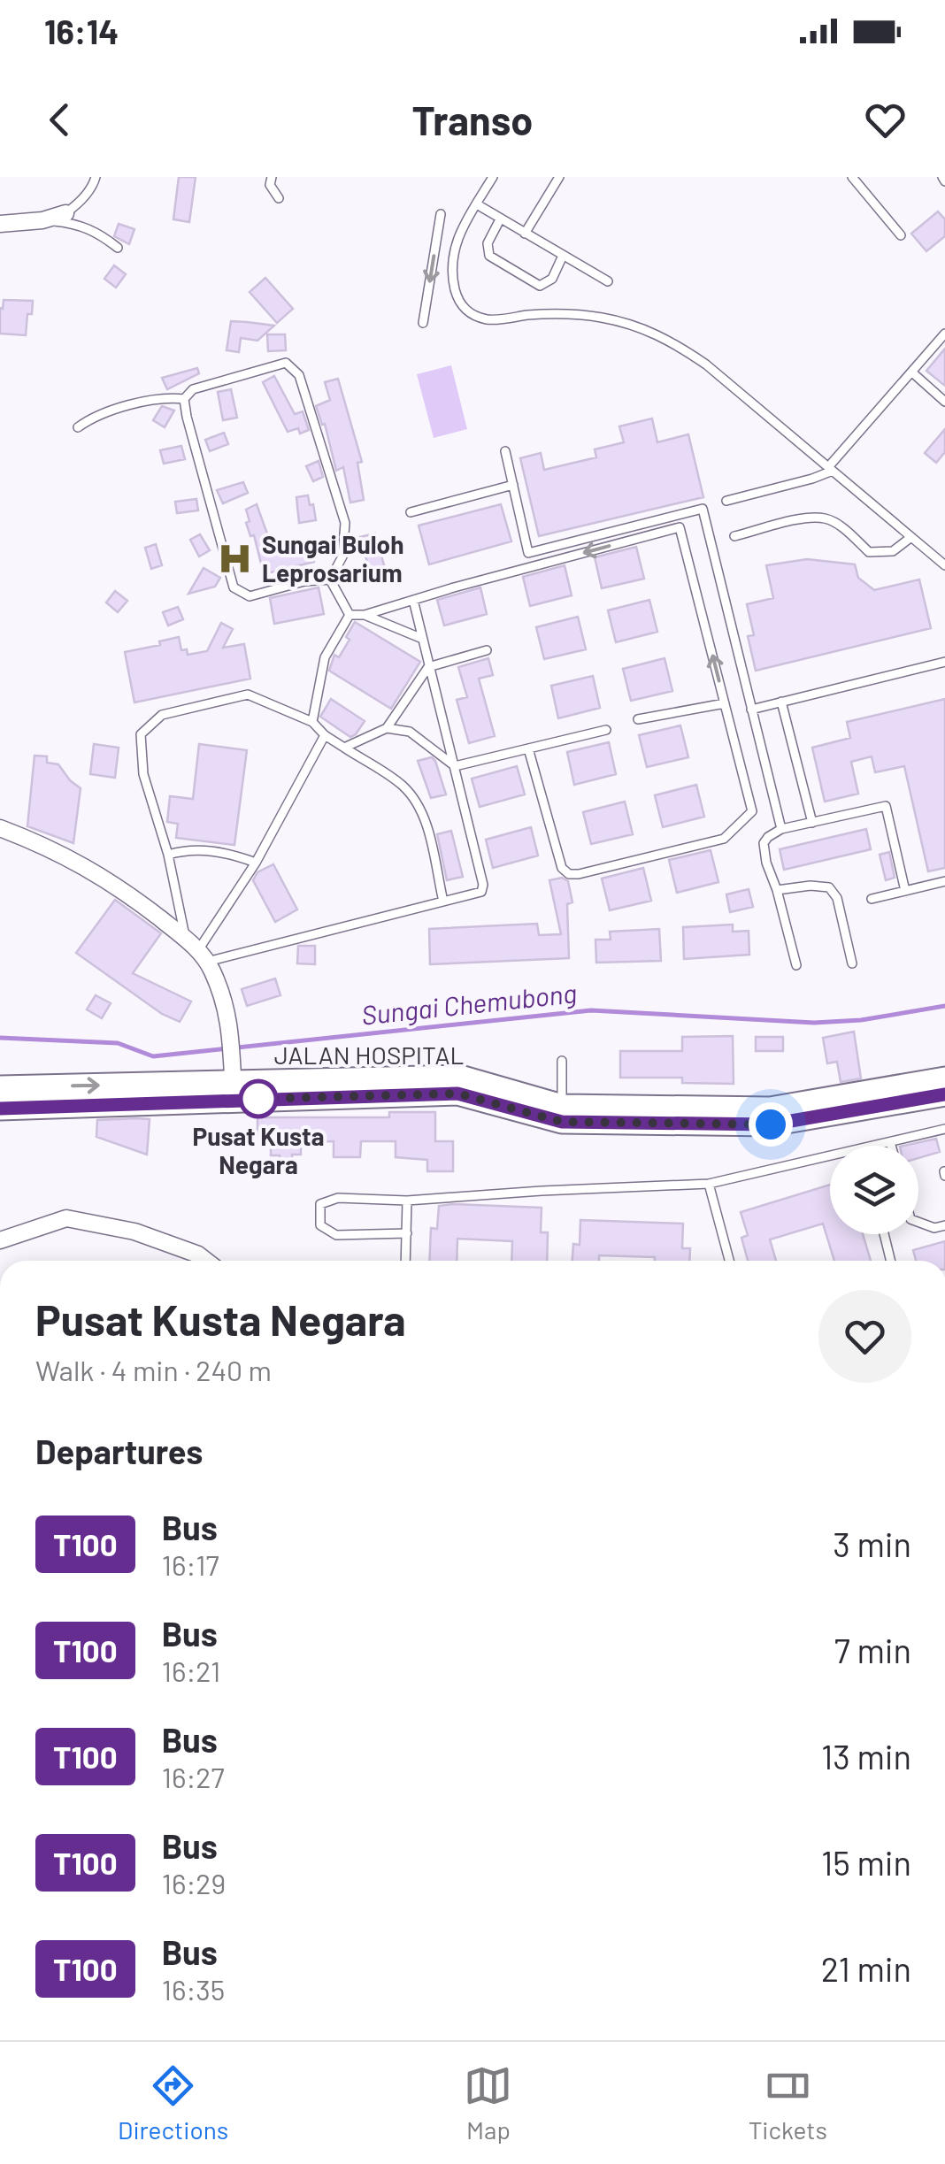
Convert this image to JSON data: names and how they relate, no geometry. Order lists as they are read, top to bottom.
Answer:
{
  "streets": {
    "main road": ["JALAN HOSPITAL"]
  },
  "water": ["Sungai Chemubong"],
  "places": {
    "hospital": ["Sungai Buloh Leprosarium"],
    "other": ["Pusat Kusta Negara"]
  },
  "lines": ["bus line T100"],
  "page": {
    "status": "16:14",
    "header": "Transo",
    "heading": [
      ["Pusat Kusta Negara", "Walk · 4 min · 240 m"],
      "Departures"
    ],
    "list": [
      {
        "mark": "T100",
        "name": "Bus",
        "note": "16:17",
        "value": "3 min"
      },
      {
        "mark": "T100",
        "name": "Bus",
        "note": "16:21",
        "value": "7 min"
      },
      {
        "mark": "T100",
        "name": "Bus",
        "note": "16:27",
        "value": "13 min"
      },
      {
        "mark": "T100",
        "name": "Bus",
        "note": "16:29",
        "value": "15 min"
      },
      {
        "mark": "T100",
        "name": "Bus",
        "note": "16:35",
        "value": "21 min"
      }
    ],
    "tabs": ["Directions", "Map", "Tickets"]
  }
}
